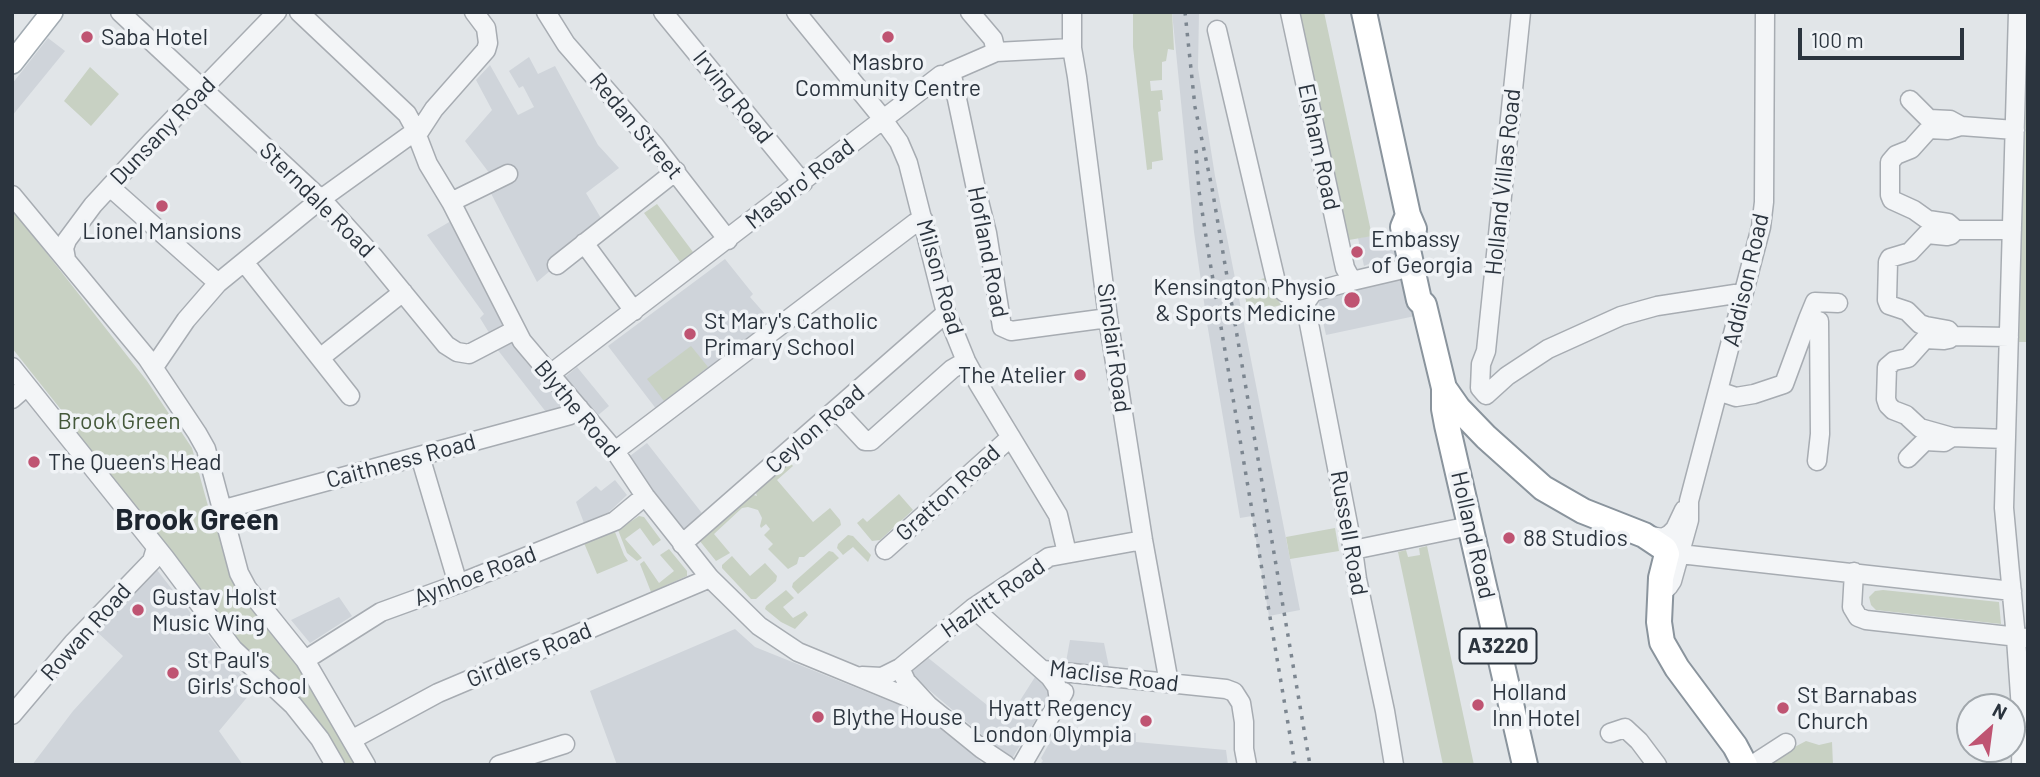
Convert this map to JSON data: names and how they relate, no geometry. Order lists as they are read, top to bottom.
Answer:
{
  "streets": {
    "highway": ["Addison Road", "Holland Road", "A3220"],
    "street": [
      "Irving Road",
      "Redan Street",
      "Dunsany Road",
      "Elsham Road",
      "Holland Villas Road",
      "Masbro' Road",
      "Sterndale Road",
      "Hofland Road",
      "Milson Road",
      "Sinclair Road",
      "Blythe Road",
      "Ceylon Road",
      "Caithness Road",
      "Gratton Road",
      "Russell Road",
      "Aynhoe Road",
      "Hazlitt Road",
      "Rowan Road",
      "Girdlers Road",
      "Maclise Road"
    ]
  },
  "crossings": [
    ["Irving Road", "Masbro' Road"],
    ["Redan Street", "Masbro' Road"],
    ["Dunsany Road", "Sterndale Road"],
    ["Masbro' Road", "Hofland Road"],
    ["Masbro' Road", "Milson Road"],
    ["Masbro' Road", "Sinclair Road"],
    ["Masbro' Road", "Blythe Road"],
    ["Sterndale Road", "Blythe Road"],
    ["Hofland Road", "Sinclair Road"],
    ["Milson Road", "Ceylon Road"],
    ["Milson Road", "Gratton Road"],
    ["Milson Road", "Hazlitt Road"],
    ["Addison Road", "A3220"],
    ["Sinclair Road", "Hazlitt Road"],
    ["Sinclair Road", "Maclise Road"],
    ["Blythe Road", "Ceylon Road"],
    ["Blythe Road", "Caithness Road"],
    ["Blythe Road", "Aynhoe Road"],
    ["Blythe Road", "Hazlitt Road"],
    ["Blythe Road", "Girdlers Road"],
    ["Holland Road", "A3220"],
    ["Hazlitt Road", "Maclise Road"]
  ],
  "districts": ["Brook Green"],
  "parks": ["Brook Green"],
  "places": [
    "Saba Hotel",
    "Masbro Community Centre",
    "Lionel Mansions",
    "Embassy of Georgia",
    "Kensington Physio & Sports Medicine",
    "St Mary's Catholic Primary School",
    "The Atelier",
    "The Queen's Head",
    "88 Studios",
    "Gustav Holst Music Wing",
    "St Paul's Girls' School",
    "Holland Inn Hotel",
    "St Barnabas Church",
    "Blythe House",
    "Hyatt Regency London Olympia"
  ],
  "scale_bar": "100 m",
  "north": "top right"
}
